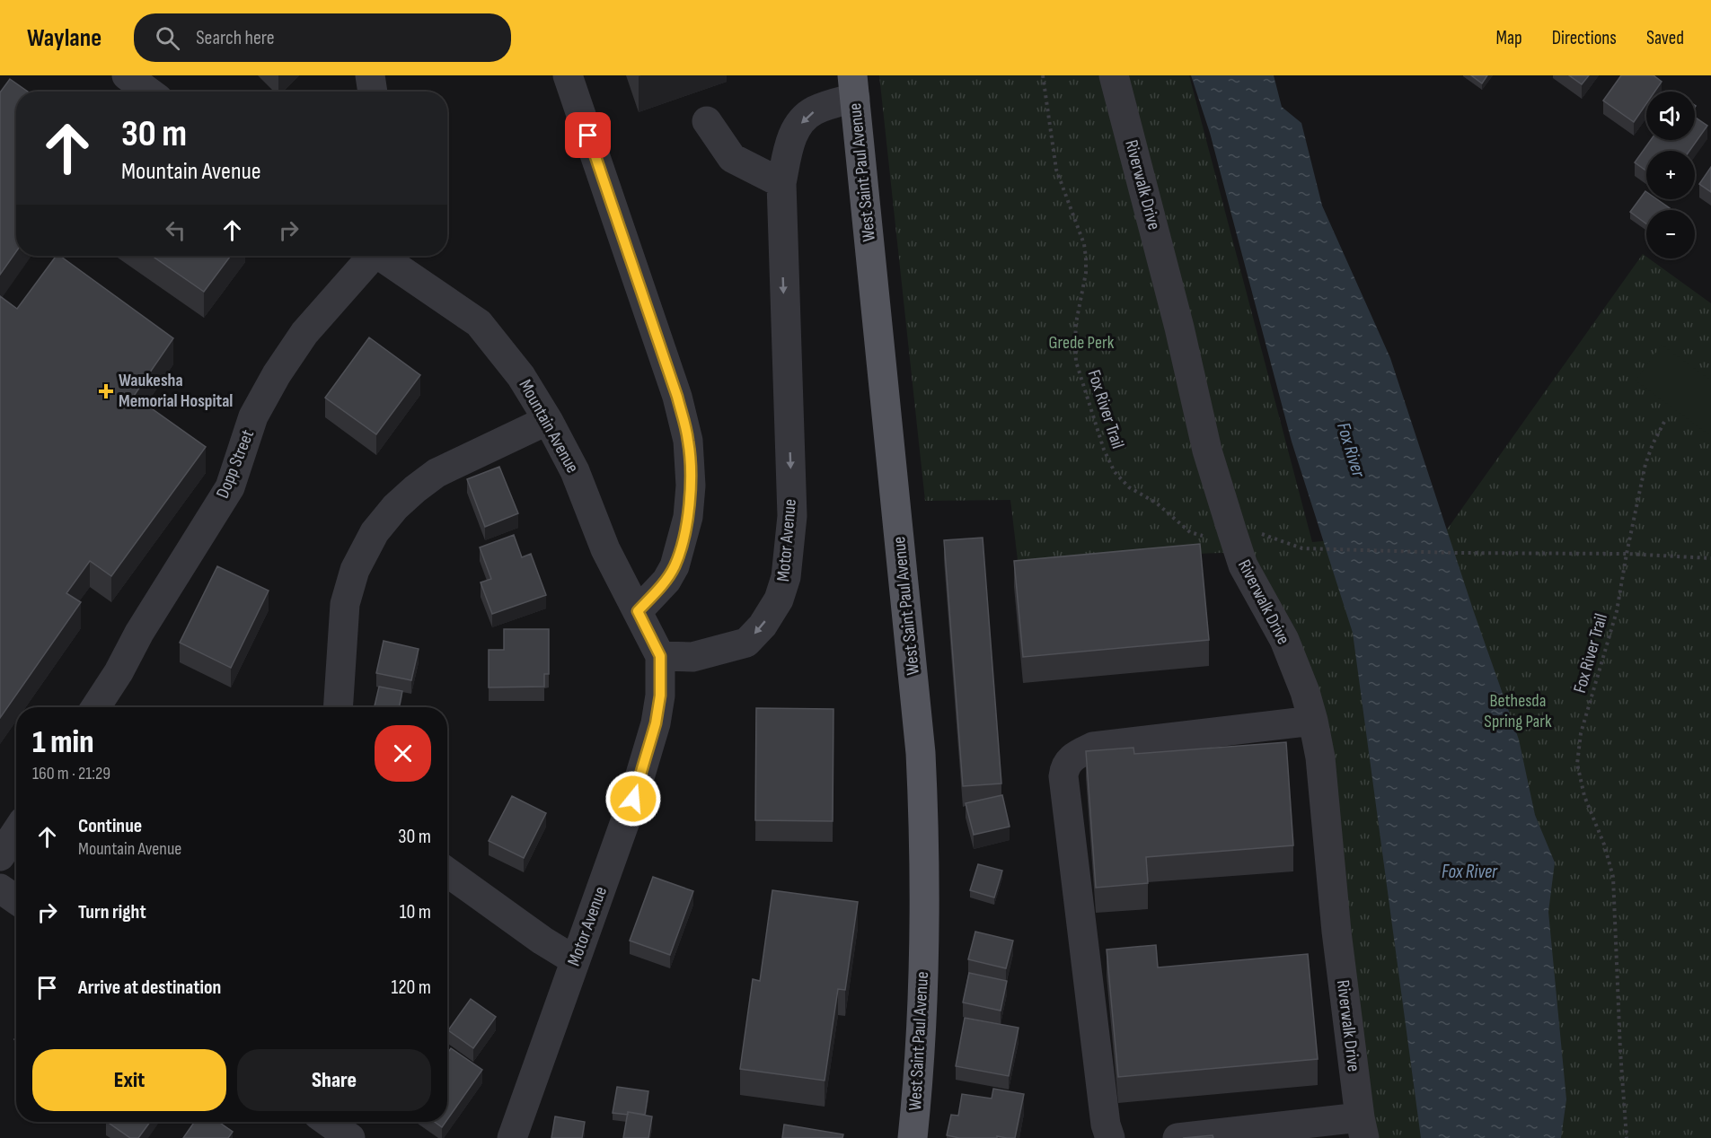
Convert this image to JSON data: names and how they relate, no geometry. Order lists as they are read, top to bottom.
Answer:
{
  "streets": {
    "main road": ["West Saint Paul Avenue"],
    "street": [
      "Riverwalk Drive",
      "Mountain Avenue",
      "Dopp Street",
      "Motor Avenue"
    ],
    "path": ["Fox River Trail"]
  },
  "crossings": [
    ["West Saint Paul Avenue", "Motor Avenue"],
    ["Mountain Avenue", "Motor Avenue"]
  ],
  "one_way": ["Motor Avenue"],
  "water": ["Fox River"],
  "parks": ["Grede Perk", "Bethesda Spring Park"],
  "places": {
    "health": ["Waukesha Memorial Hospital"]
  },
  "page": {
    "header": "Waylane",
    "search": "Search here",
    "nav": ["Map", "Directions", "Saved"],
    "map_buttons": ["+", "−"],
    "turn": ["30 m", "Mountain Avenue"],
    "heading": ["1 min", "160 m · 21:29"],
    "list": [
      {
        "name": "Continue",
        "note": "Mountain Avenue",
        "value": "30 m"
      },
      {
        "name": "Turn right",
        "value": "10 m"
      },
      {
        "name": "Arrive at destination",
        "value": "120 m"
      }
    ],
    "buttons": ["Exit", "Share"]
  }
}
